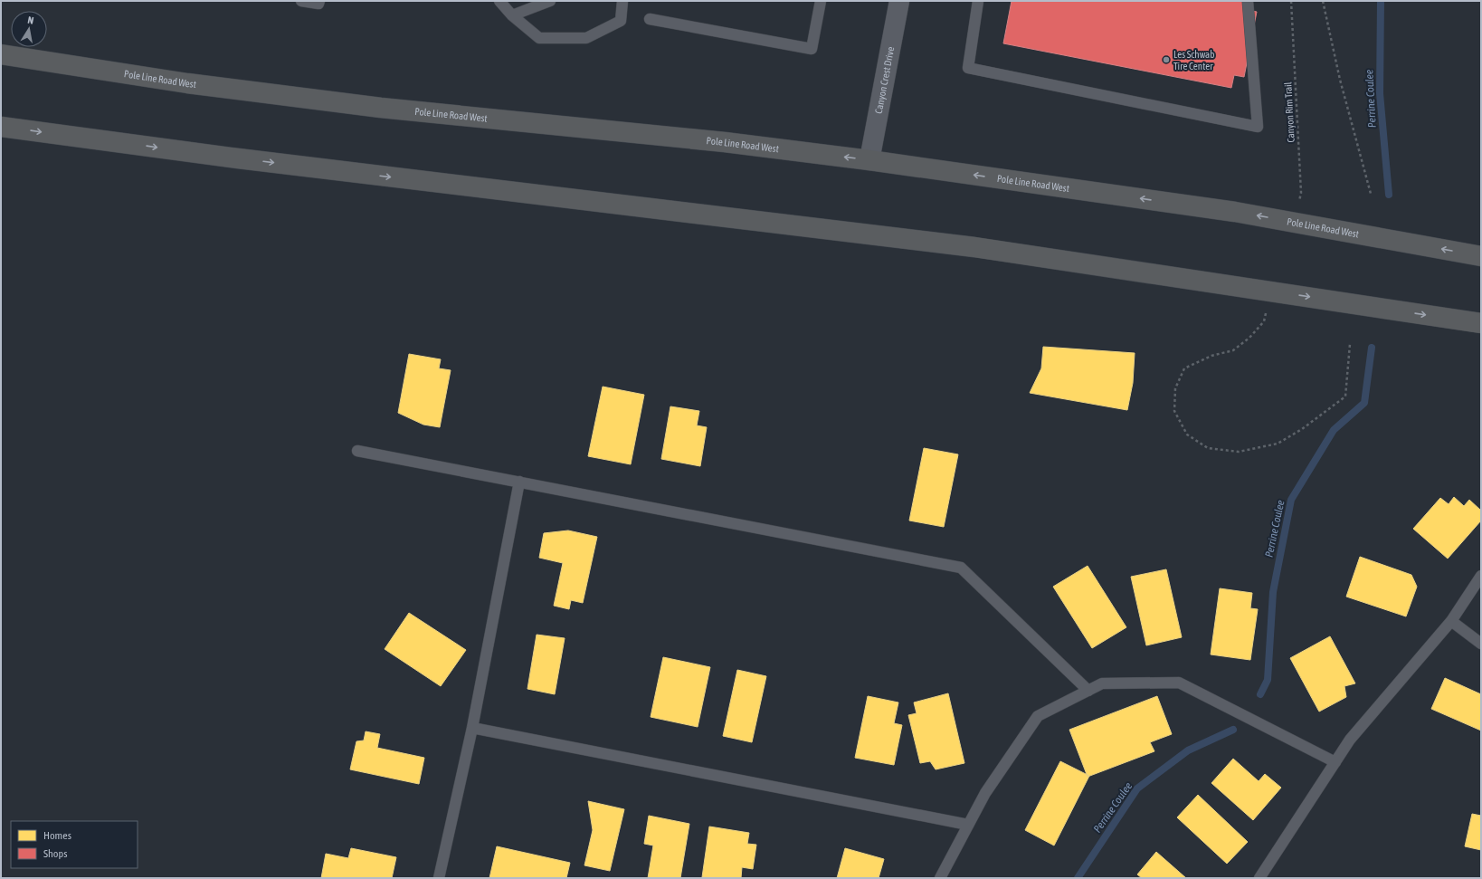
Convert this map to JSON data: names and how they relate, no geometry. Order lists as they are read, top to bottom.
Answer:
{
  "streets": {
    "highway": ["Pole Line Road West"],
    "street": ["Canyon Crest Drive"],
    "path": ["Canyon Rim Trail"]
  },
  "crossings": [
    ["Pole Line Road West", "Canyon Crest Drive"],
    ["Pole Line Road West", "Canyon Rim Trail"]
  ],
  "water": ["Perrine Coulee"],
  "places": ["Les Schwab Tire Center"],
  "legend": ["Homes", "Shops"],
  "north": "top"
}
